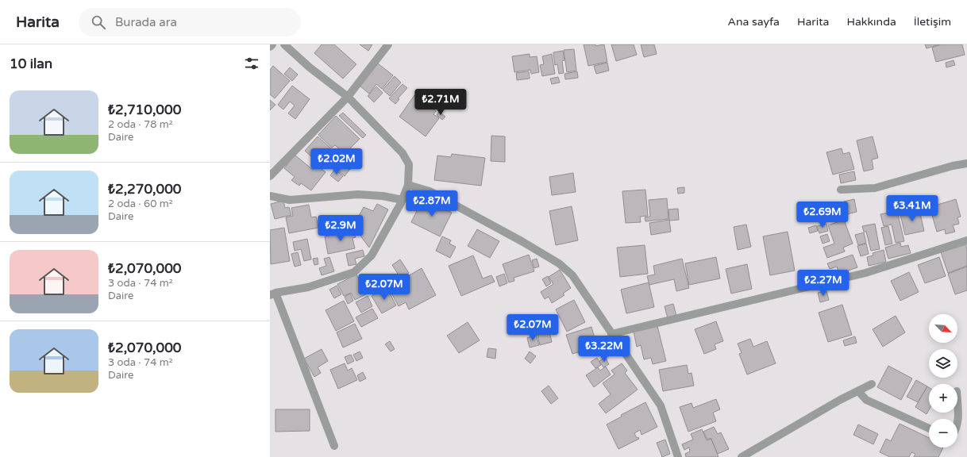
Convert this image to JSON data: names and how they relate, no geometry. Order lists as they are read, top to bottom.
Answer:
{
  "north": "bottom right",
  "page": {
    "header": "Harita",
    "search": "Burada ara",
    "nav": [
      "Ana sayfa",
      "Harita",
      "Hakkında",
      "İletişim"
    ],
    "heading": "10 ilan",
    "list": [
      {
        "name": "₺2,710,000",
        "note": "2 oda · 78 m² · Daire"
      },
      {
        "name": "₺2,270,000",
        "note": "2 oda · 60 m² · Daire"
      },
      {
        "name": "₺2,070,000",
        "note": "3 oda · 74 m² · Daire"
      },
      {
        "name": "₺2,070,000",
        "note": "3 oda · 74 m² · Daire"
      }
    ],
    "price": [
      "₺2.71M",
      "₺2.02M",
      "₺2.87M",
      "₺3.41M",
      "₺2.69M",
      "₺2.9M",
      "₺2.27M",
      "₺2.07M",
      "₺2.07M",
      "₺3.22M"
    ],
    "map_buttons": ["+", "−"]
  }
}
